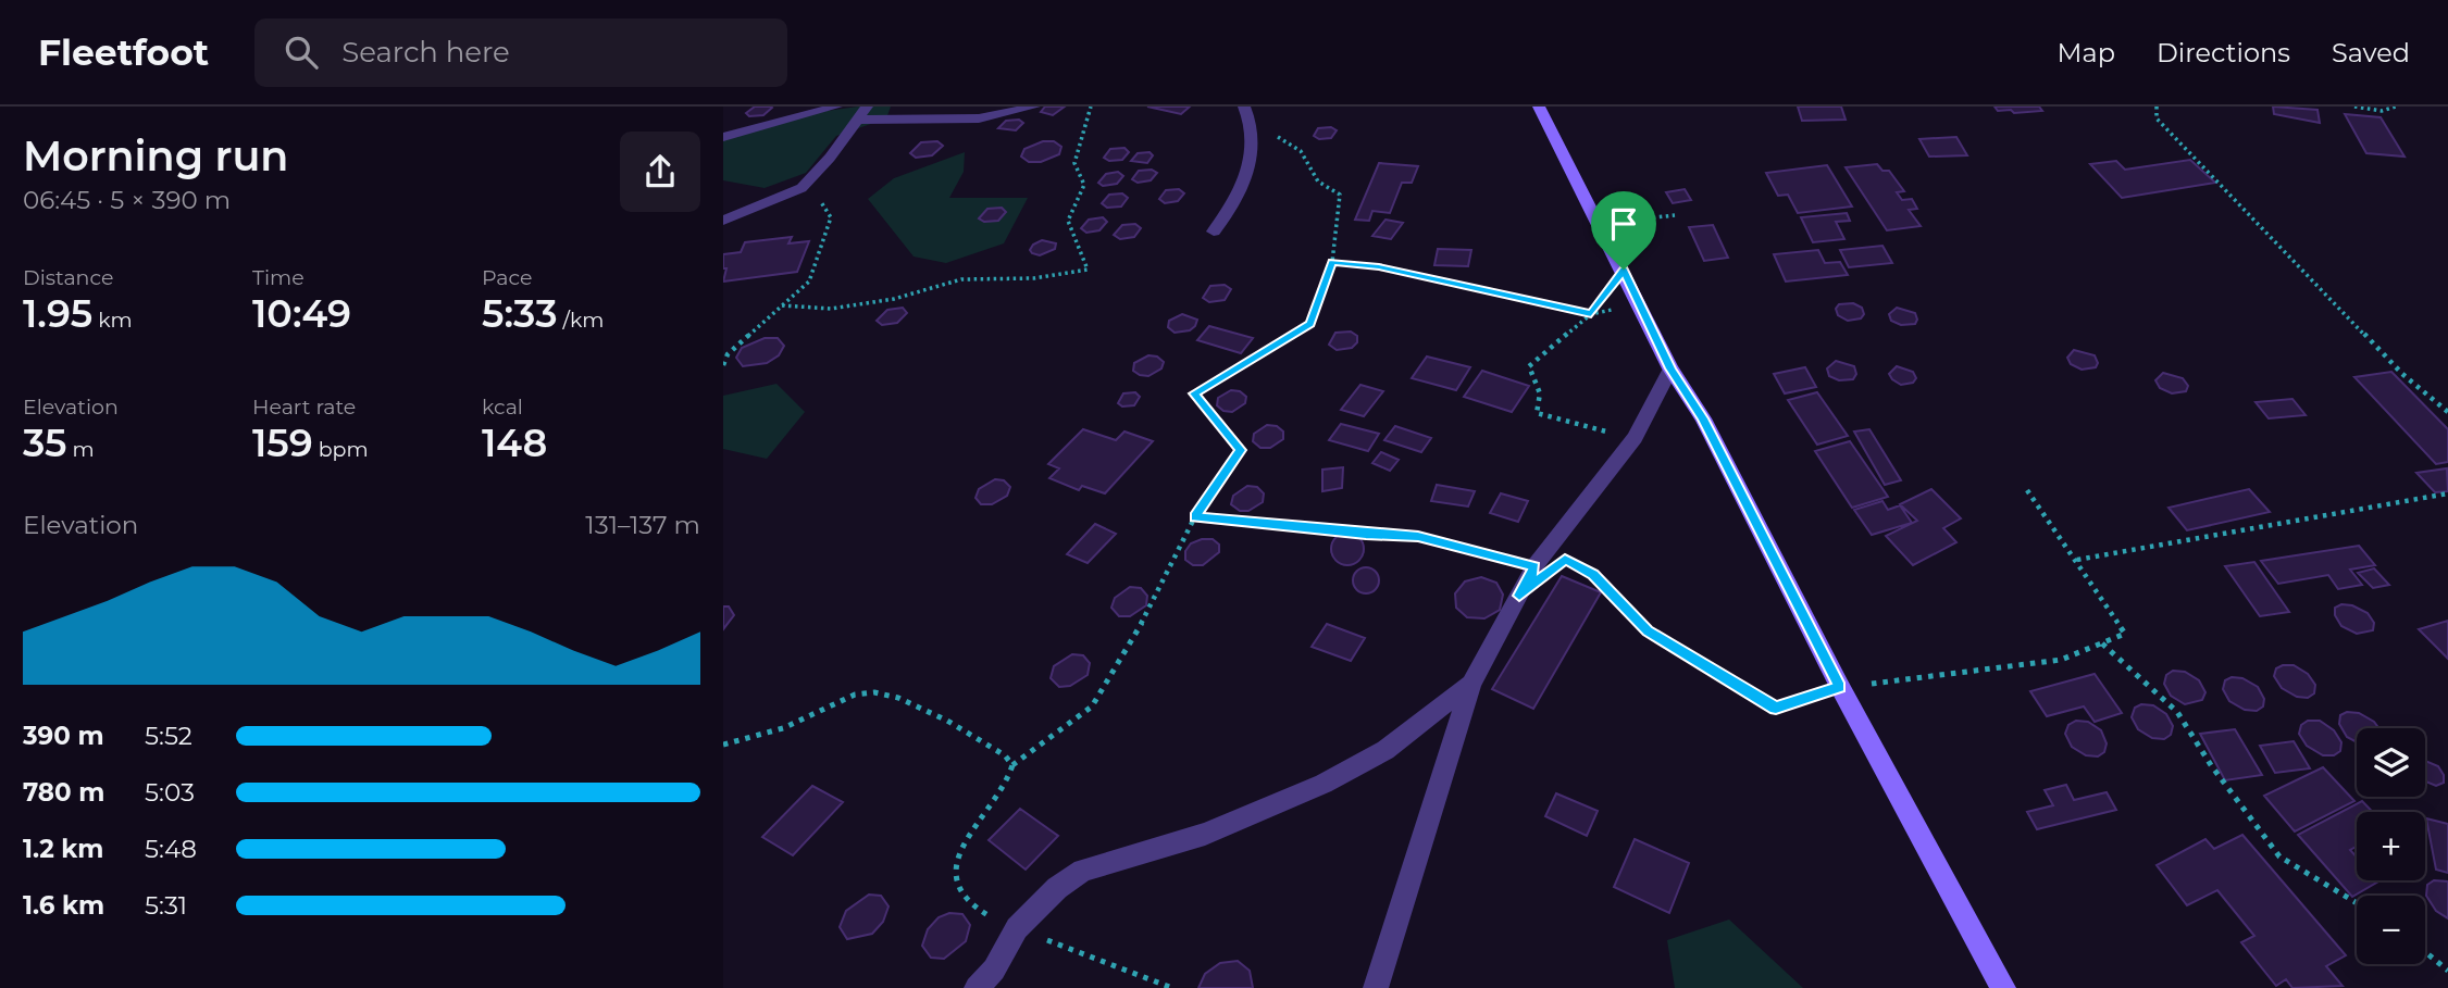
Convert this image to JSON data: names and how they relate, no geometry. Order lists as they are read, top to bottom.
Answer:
{
  "page": {
    "header": "Fleetfoot",
    "search": "Search here",
    "nav": ["Map", "Directions", "Saved"],
    "heading": ["Morning run", "06:45 · 5 × 390 m"],
    "stats": [
      ["Distance", "1.95 km"],
      ["Time", "10:49"],
      ["Pace", "5:33 /km"],
      ["Elevation", "35 m"],
      ["Heart rate", "159 bpm"],
      ["kcal", "148"]
    ],
    "chart": ["Elevation", "131–137 m"],
    "list": [
      {
        "name": "390 m",
        "note": "5:52"
      },
      {
        "name": "780 m",
        "note": "5:03"
      },
      {
        "name": "1.2 km",
        "note": "5:48"
      },
      {
        "name": "1.6 km",
        "note": "5:31"
      }
    ],
    "map_buttons": ["+", "−"]
  }
}
